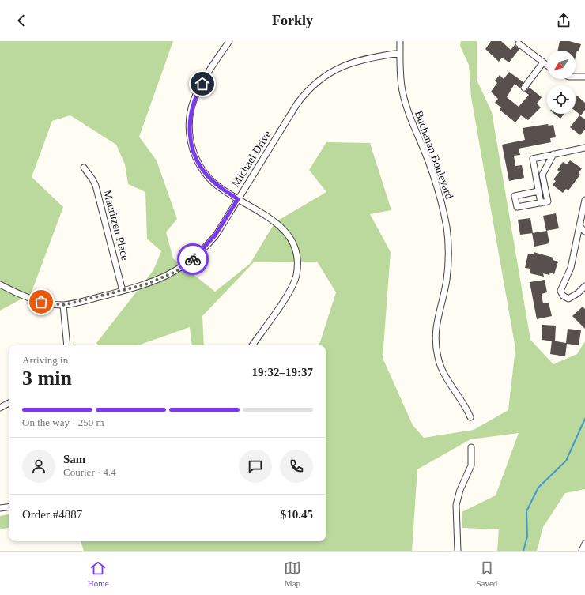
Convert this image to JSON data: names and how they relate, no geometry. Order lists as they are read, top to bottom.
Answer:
{
  "streets": {
    "street": ["Buchanan Boulevard", "Michael Drive", "Mauritzen Place"]
  },
  "crossings": [
    ["Buchanan Boulevard", "Michael Drive"],
    ["Michael Drive", "Mauritzen Place"]
  ],
  "north": "bottom left",
  "page": {
    "header": "Forkly",
    "heading": ["3 min", "Arriving in", "19:32–19:37"],
    "panel": [
      "Sam",
      "Courier · 4.4",
      "Order #4887",
      "$10.45"
    ],
    "bar": "On the way · 250 m",
    "tabs": ["Home", "Map", "Saved"]
  }
}
